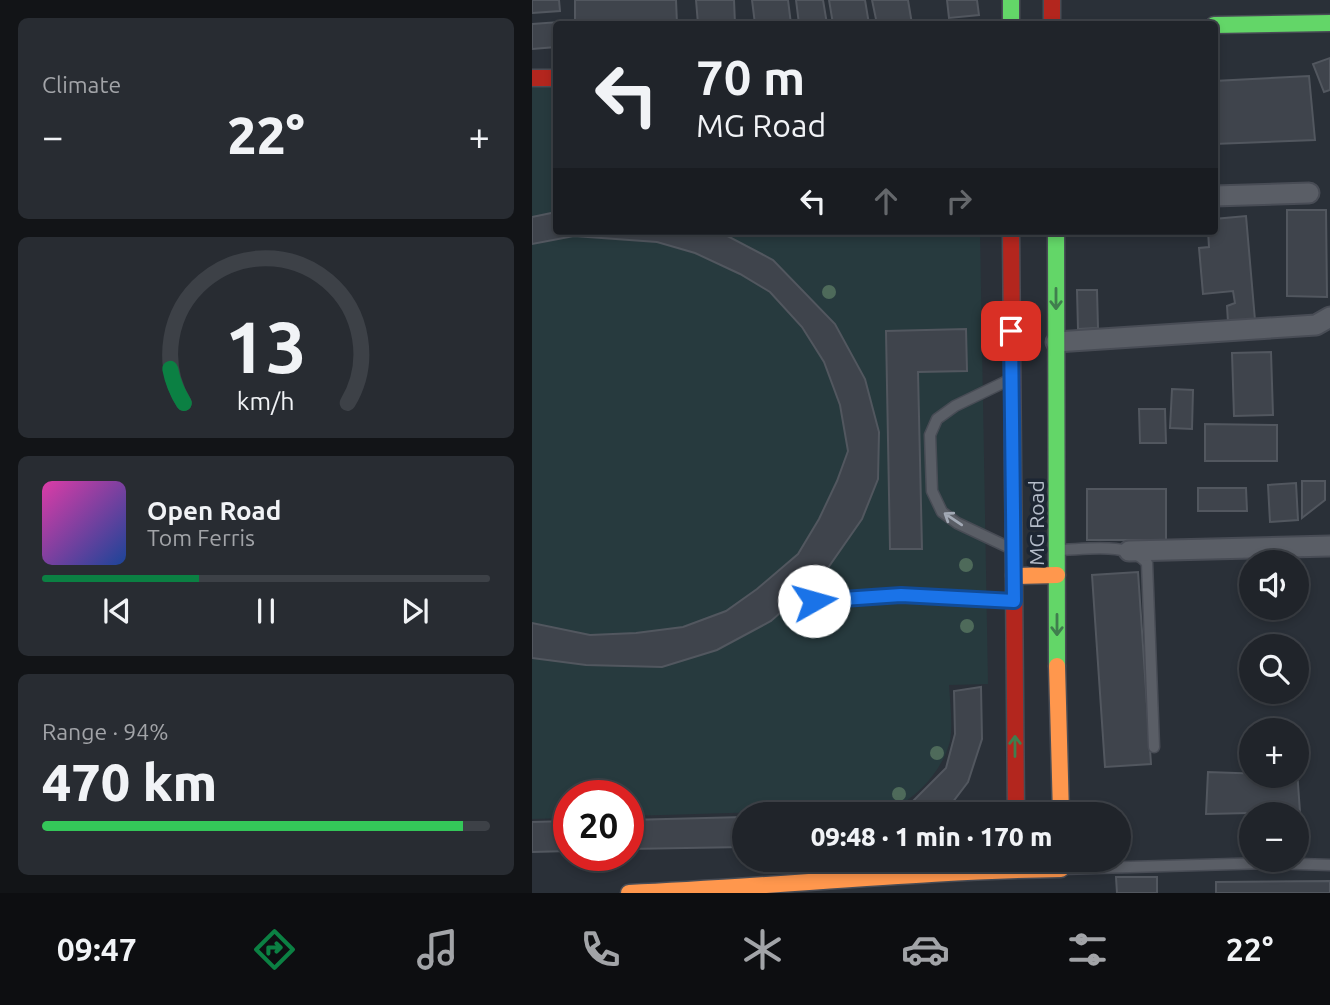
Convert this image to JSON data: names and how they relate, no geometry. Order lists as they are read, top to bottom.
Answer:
{
  "streets": {
    "main road": ["MG Road"]
  },
  "page": {
    "tile": [
      "Climate",
      ["Range · 94%", "470 km"]
    ],
    "turn": ["70 m", "MG Road"],
    "heat": ["−", "22°", "+"],
    "song": ["Open Road", "Tom Ferris"],
    "map_buttons": ["+", "−"],
    "limit": "20",
    "trip": "09:48 · 1 min · 170 m",
    "tabs": ["09:47", "22°"],
    "gauge": ["13", "km/h"]
  }
}
